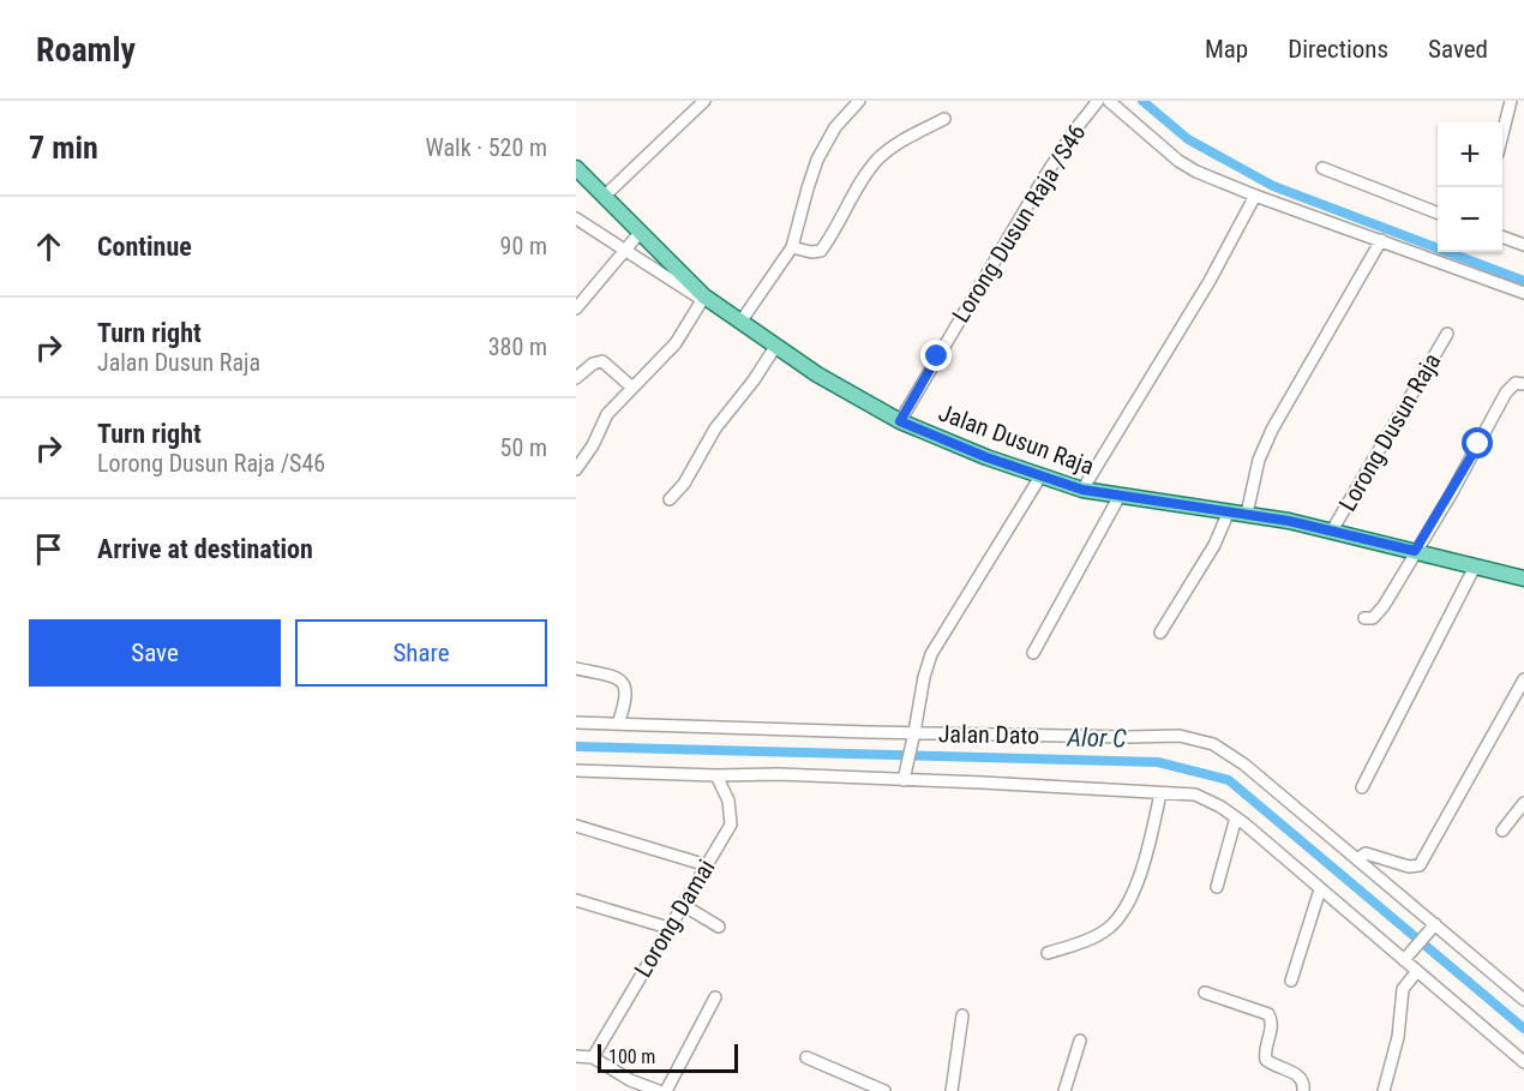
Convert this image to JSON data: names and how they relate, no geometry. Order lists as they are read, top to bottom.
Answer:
{
  "streets": {
    "main road": ["Jalan Dusun Raja"],
    "street": [
      "Lorong Dusun Raja /S46",
      "Lorong Dusun Raja",
      "Jalan Dato",
      "Lorong Damai"
    ]
  },
  "crossings": [
    ["Lorong Dusun Raja /S46", "Jalan Dusun Raja"],
    ["Lorong Dusun Raja", "Jalan Dusun Raja"]
  ],
  "water": ["Alor C"],
  "scale_bar": "100 m",
  "page": {
    "header": "Roamly",
    "nav": ["Map", "Directions", "Saved"],
    "heading": ["7 min", "Walk · 520 m"],
    "map_buttons": ["+", "−"],
    "list": [
      ["Continue", "90 m"],
      ["Turn right", "Jalan Dusun Raja", "380 m"],
      ["Turn right", "Lorong Dusun Raja /S46", "50 m"],
      "Arrive at destination"
    ],
    "buttons": ["Save", "Share"],
    "scale": "100 m"
  }
}
